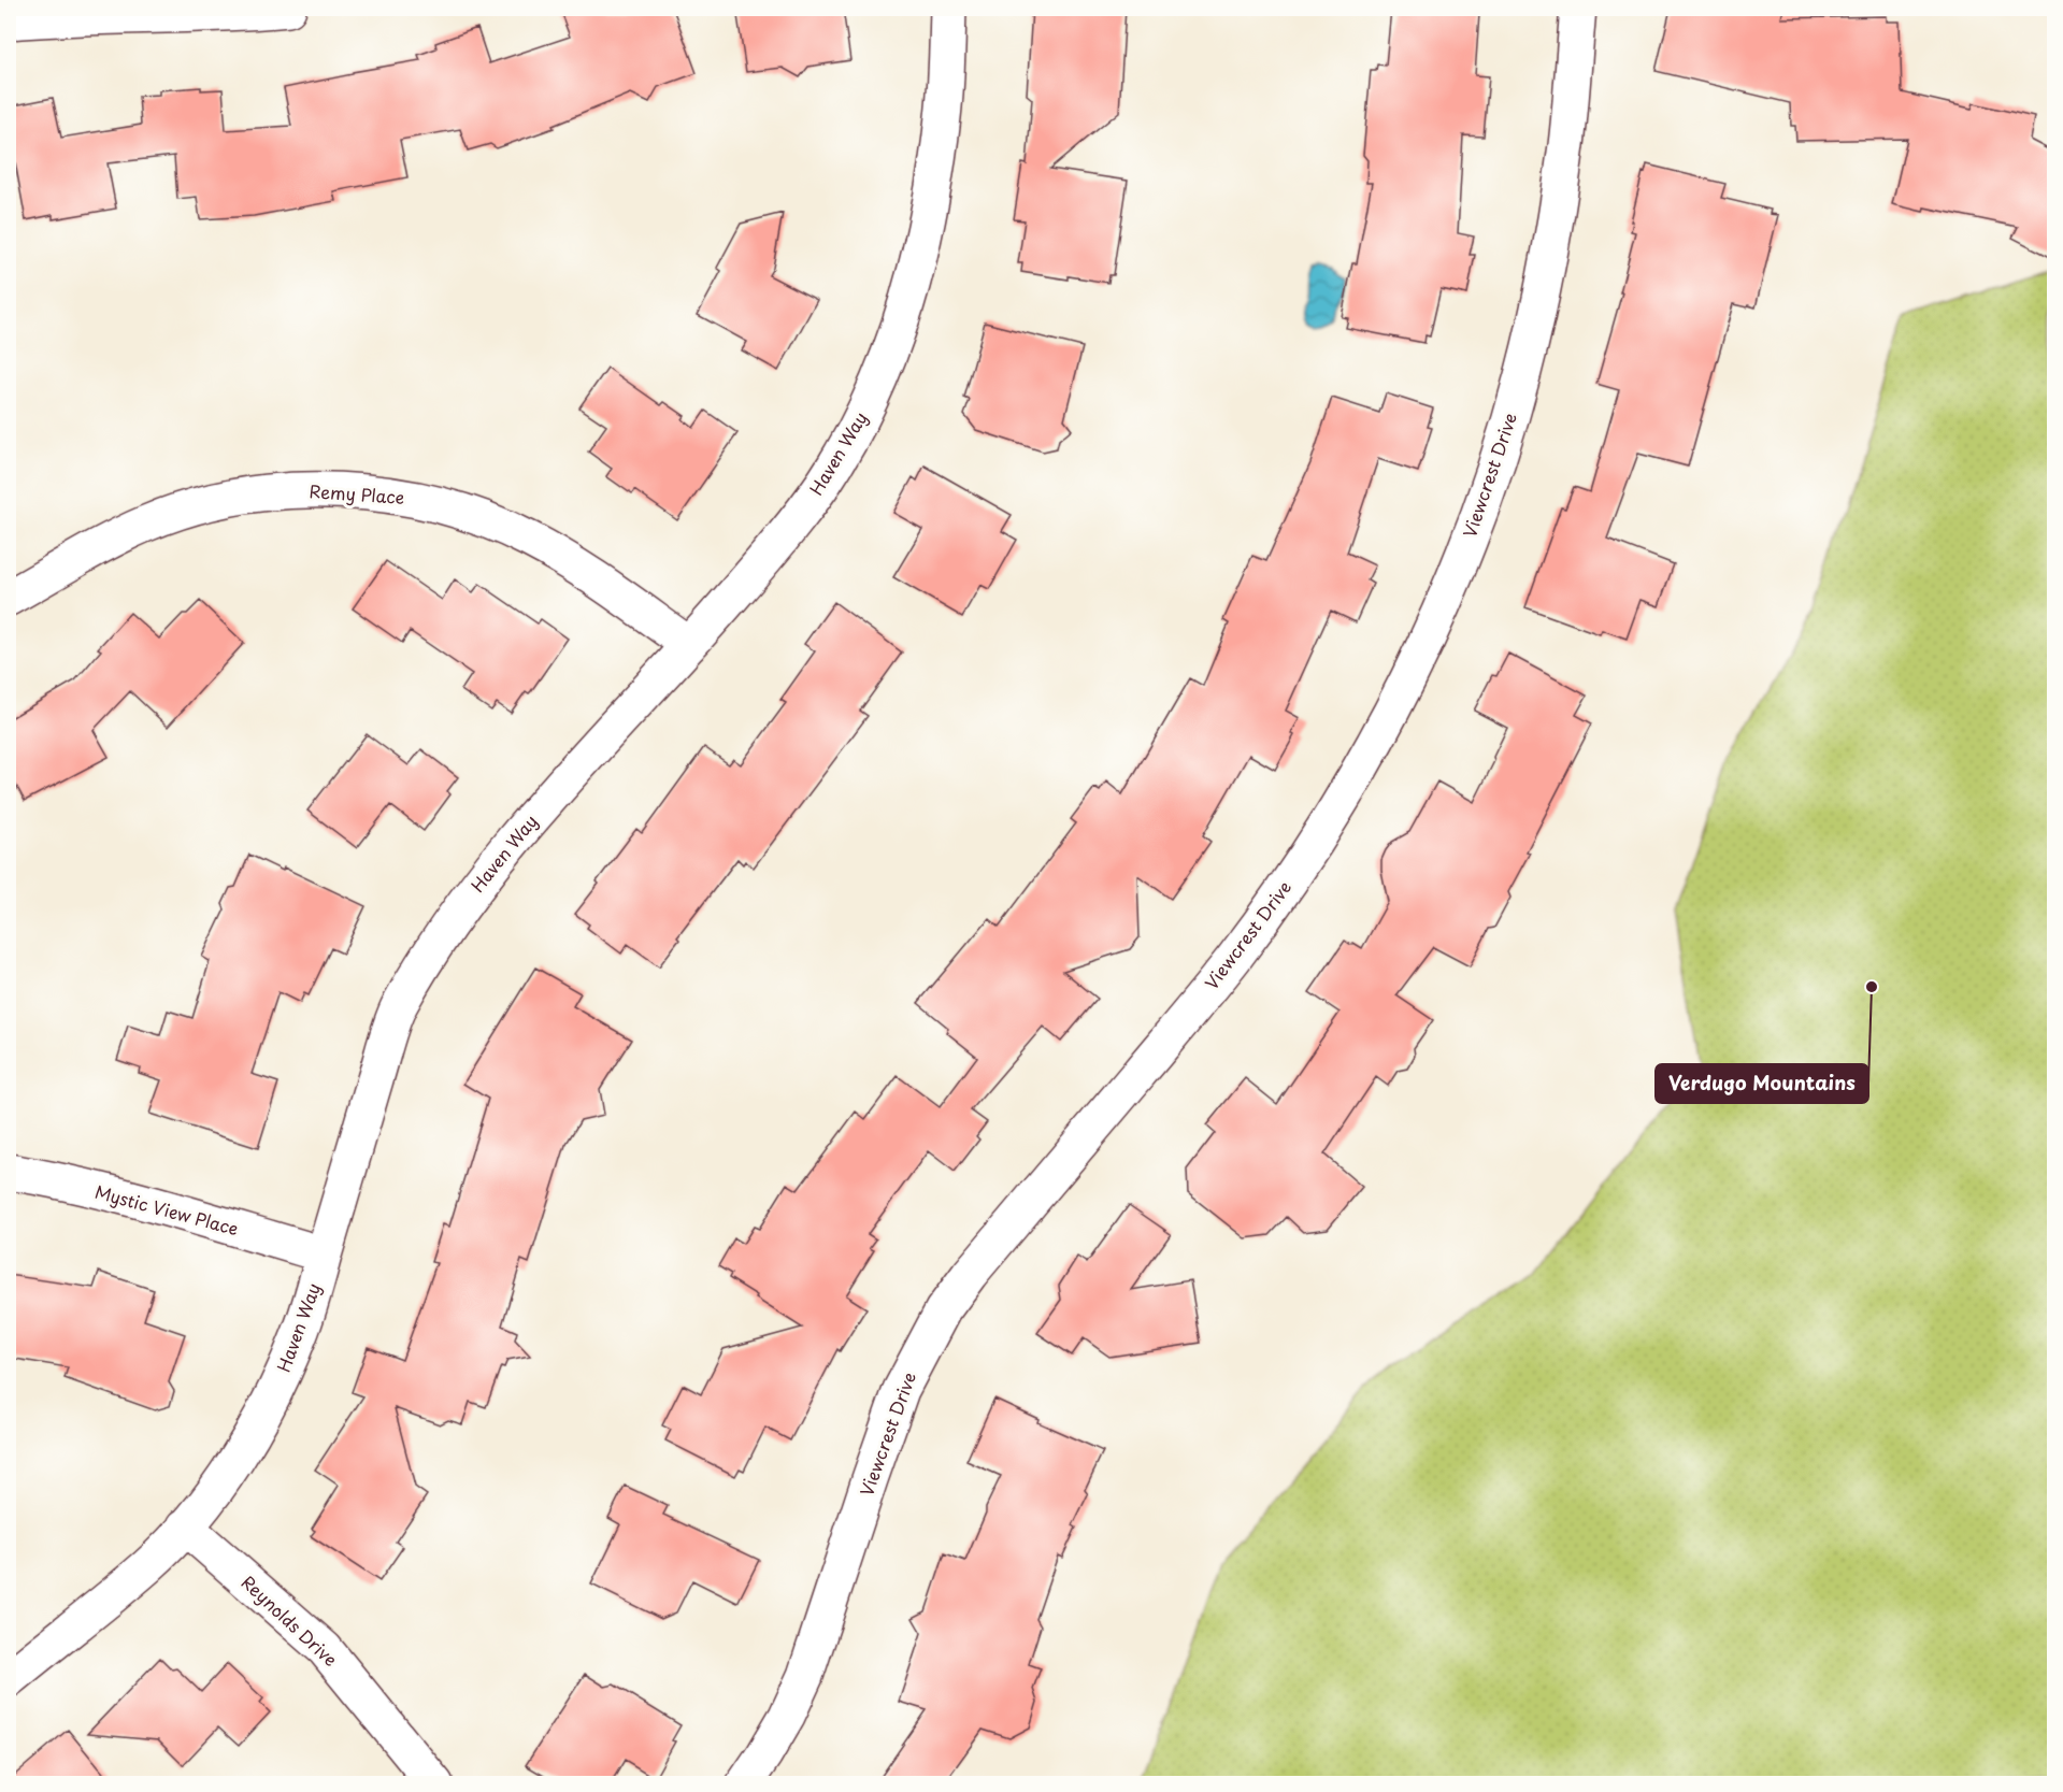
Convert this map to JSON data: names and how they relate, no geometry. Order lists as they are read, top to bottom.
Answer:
{
  "streets": {
    "street": [
      "Haven Way",
      "Viewcrest Drive",
      "Remy Place",
      "Mystic View Place",
      "Reynolds Drive"
    ]
  },
  "crossings": [
    ["Haven Way", "Remy Place"],
    ["Haven Way", "Mystic View Place"],
    ["Haven Way", "Reynolds Drive"]
  ],
  "places": ["Verdugo Mountains"]
}
